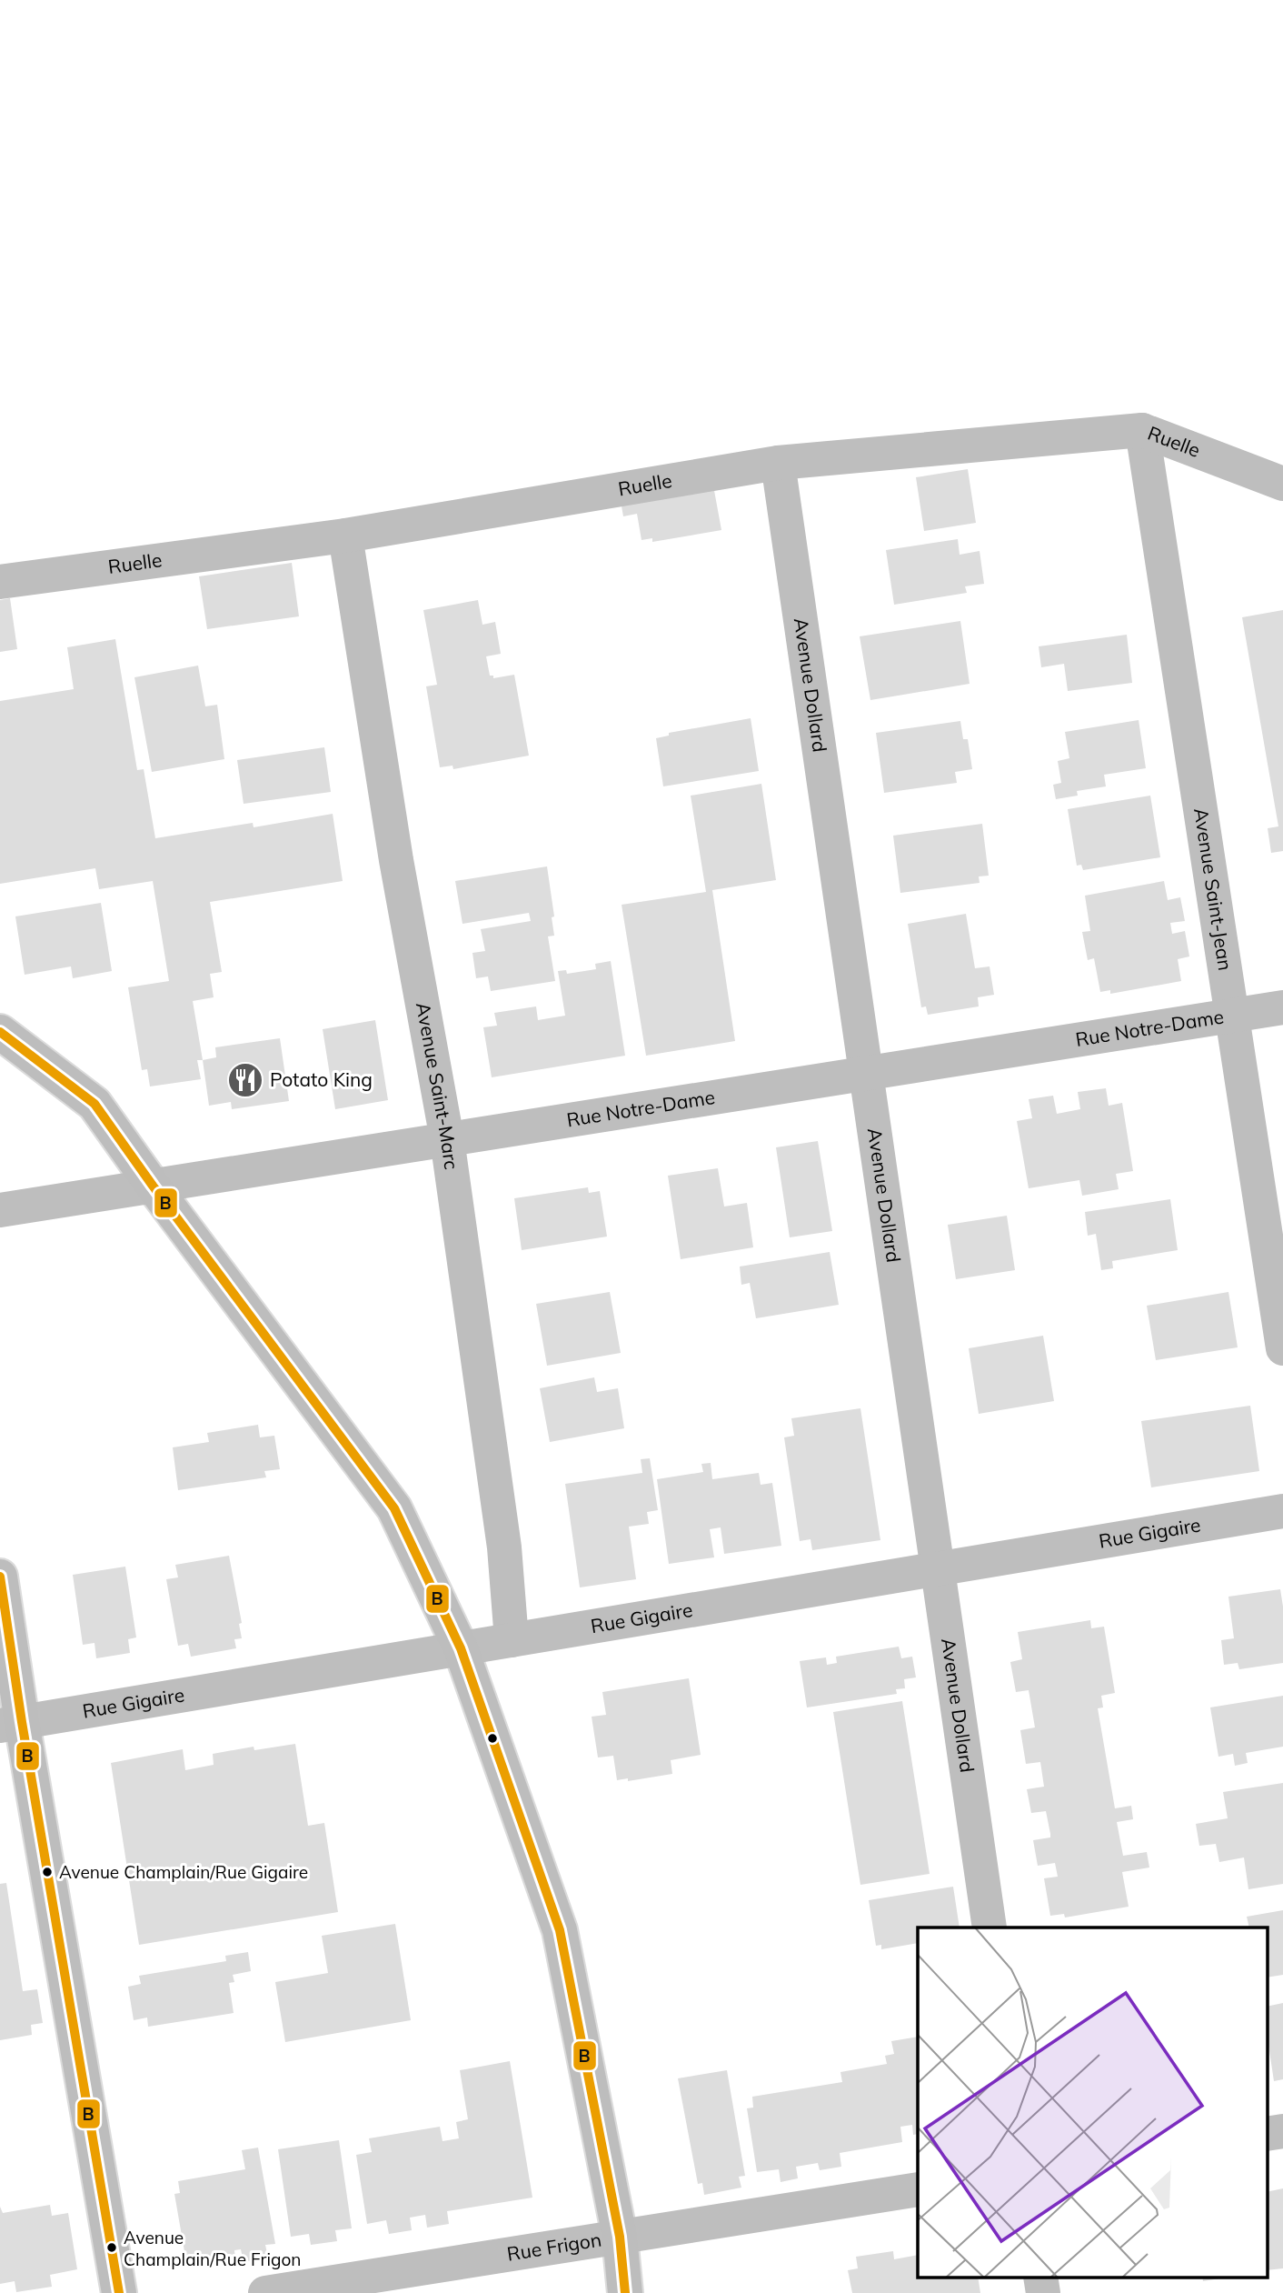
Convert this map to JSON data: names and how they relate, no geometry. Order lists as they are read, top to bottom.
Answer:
{
  "streets": {
    "street": [
      "Ruelle",
      "Avenue Dollard",
      "Avenue Saint-Jean",
      "Rue Notre-Dame",
      "Avenue Saint-Marc",
      "Rue Gigaire",
      "Rue Frigon"
    ]
  },
  "crossings": [
    ["Ruelle", "Avenue Dollard"],
    ["Ruelle", "Avenue Saint-Jean"],
    ["Ruelle", "Avenue Saint-Marc"],
    ["Avenue Dollard", "Rue Notre-Dame"],
    ["Avenue Dollard", "Rue Gigaire"],
    ["Avenue Saint-Jean", "Rue Notre-Dame"],
    ["Rue Notre-Dame", "Avenue Saint-Marc"],
    ["Avenue Saint-Marc", "Rue Gigaire"]
  ],
  "places": {
    "restaurant": ["Potato King"],
    "other": ["Avenue Champlain/Rue Gigaire", "Avenue Champlain/Rue Frigon"]
  },
  "lines": ["transit line B"]
}
